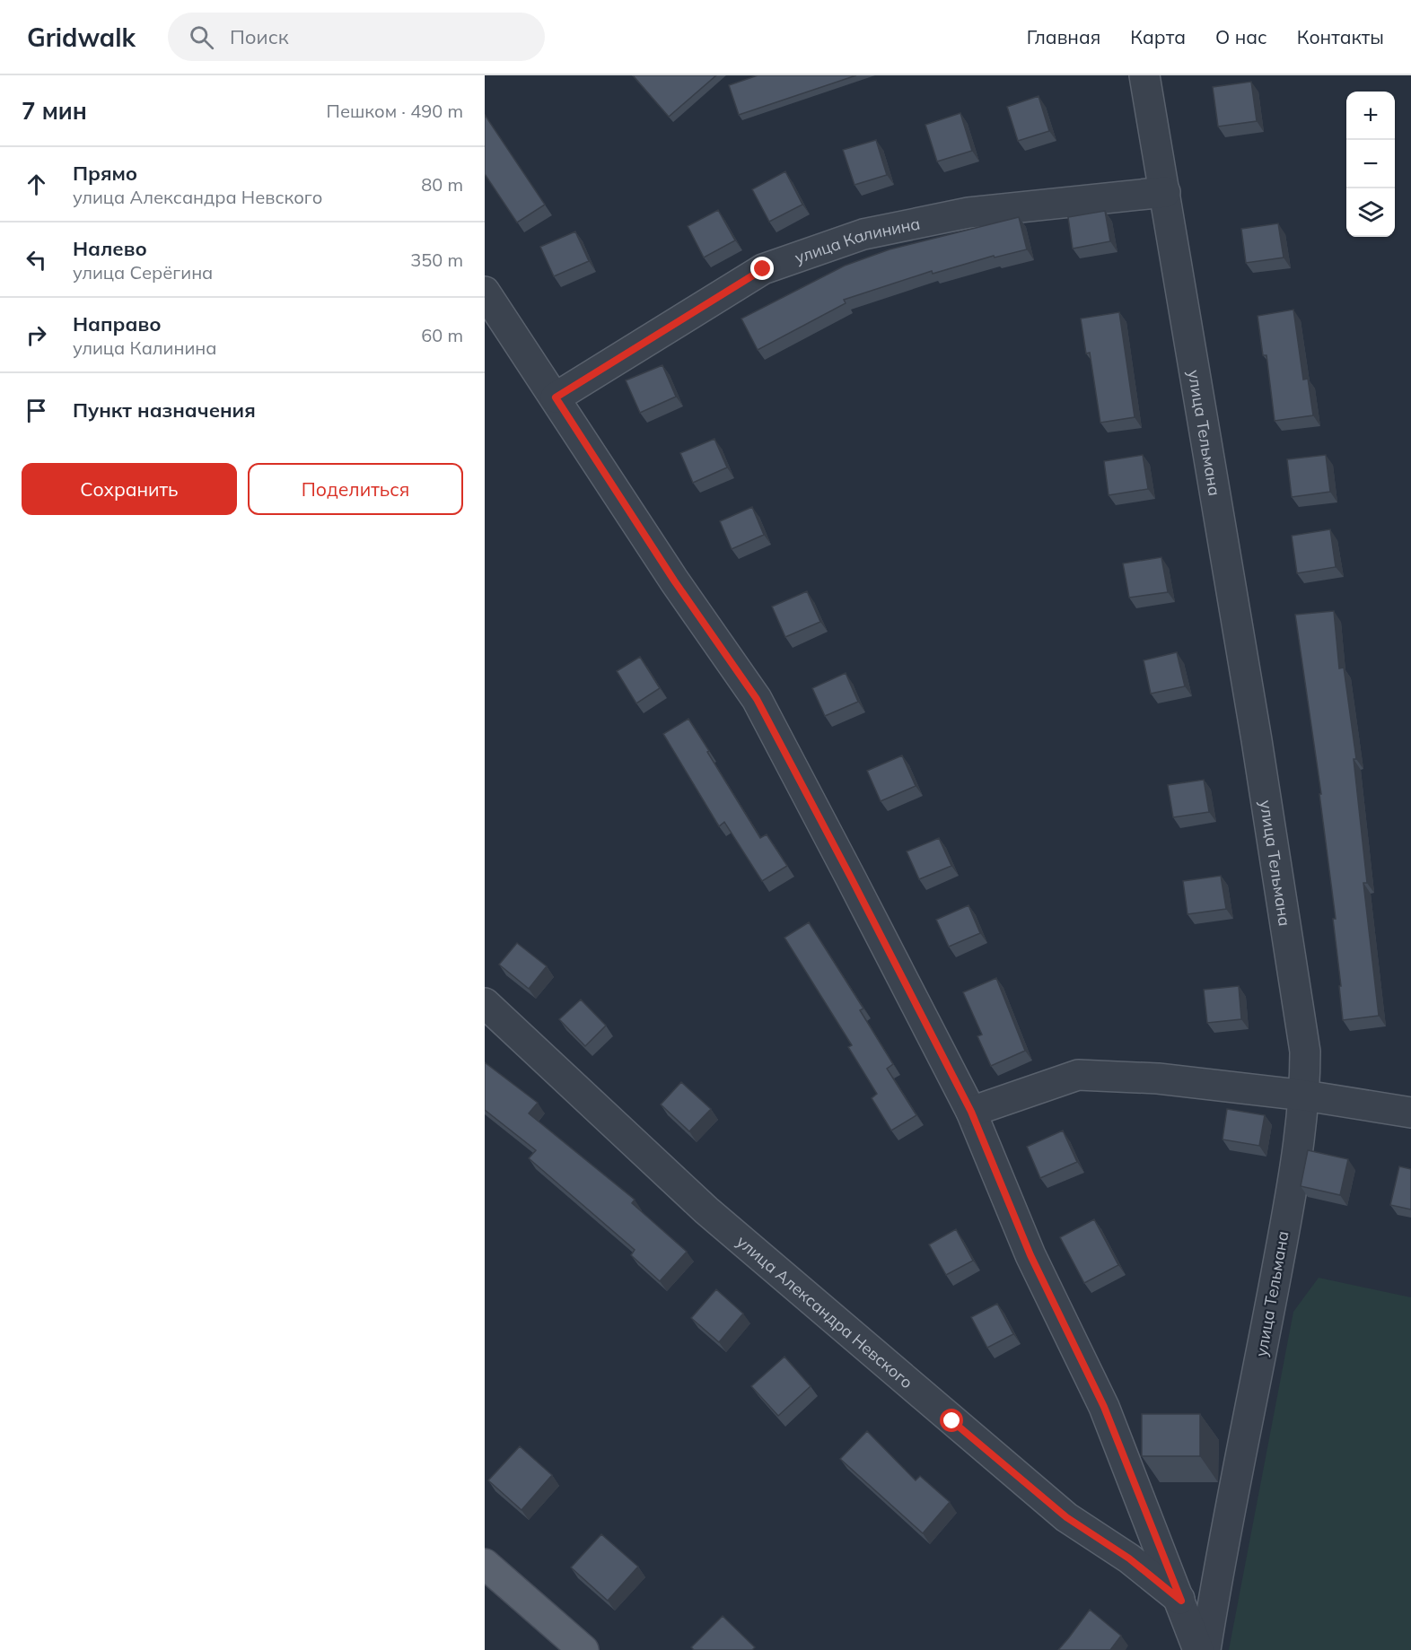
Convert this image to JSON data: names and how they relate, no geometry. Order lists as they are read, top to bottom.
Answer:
{
  "streets": {
    "street": ["улица Калинина", "улица Тельмана", "улица Александра Невского"]
  },
  "crossings": [
    ["улица Калинина", "улица Тельмана"]
  ],
  "page": {
    "header": "Gridwalk",
    "search": "Поиск",
    "nav": [
      "Главная",
      "Карта",
      "О нас",
      "Контакты"
    ],
    "heading": ["7 мин", "Пешком · 490 m"],
    "map_buttons": ["+", "−"],
    "list": [
      ["Прямо", "улица Александра Невского", "80 m"],
      ["Налево", "улица Серёгина", "350 m"],
      ["Направо", "улица Калинина", "60 m"],
      "Пункт назначения"
    ],
    "buttons": ["Сохранить", "Поделиться"]
  }
}
